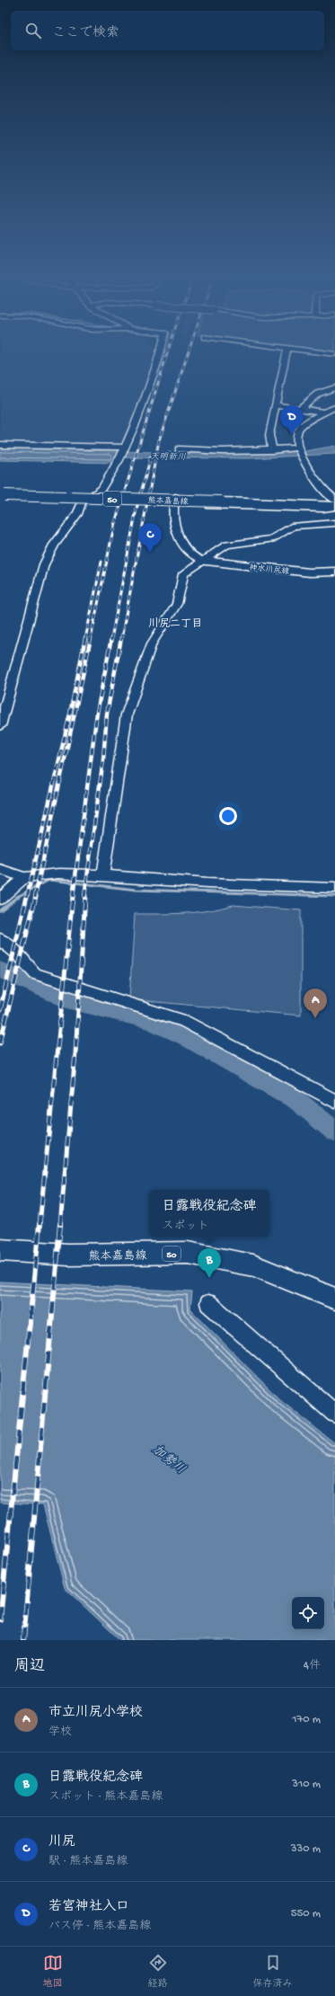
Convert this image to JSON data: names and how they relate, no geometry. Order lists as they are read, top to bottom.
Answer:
{
  "streets": {
    "main road": ["50", "熊本嘉島線", "神水川尻線"]
  },
  "districts": ["川尻二丁目"],
  "water": ["天明新川", "加勢川"],
  "page": {
    "search": "ここで検索",
    "pins": [
      "D",
      "C",
      "A",
      "B"
    ],
    "popup": ["日露戦役紀念碑", "スポット"],
    "heading": ["周辺", "4件"],
    "list": [
      {
        "mark": "A",
        "name": "市立川尻小学校",
        "note": "学校",
        "value": "170 m"
      },
      {
        "mark": "B",
        "name": "日露戦役紀念碑",
        "note": "スポット · 熊本嘉島線",
        "value": "310 m"
      },
      {
        "mark": "C",
        "name": "川尻",
        "note": "駅 · 熊本嘉島線",
        "value": "330 m"
      },
      {
        "mark": "D",
        "name": "若宮神社入口",
        "note": "バス停 · 熊本嘉島線",
        "value": "550 m"
      }
    ],
    "nav": ["地図", "経路", "保存済み"]
  }
}
